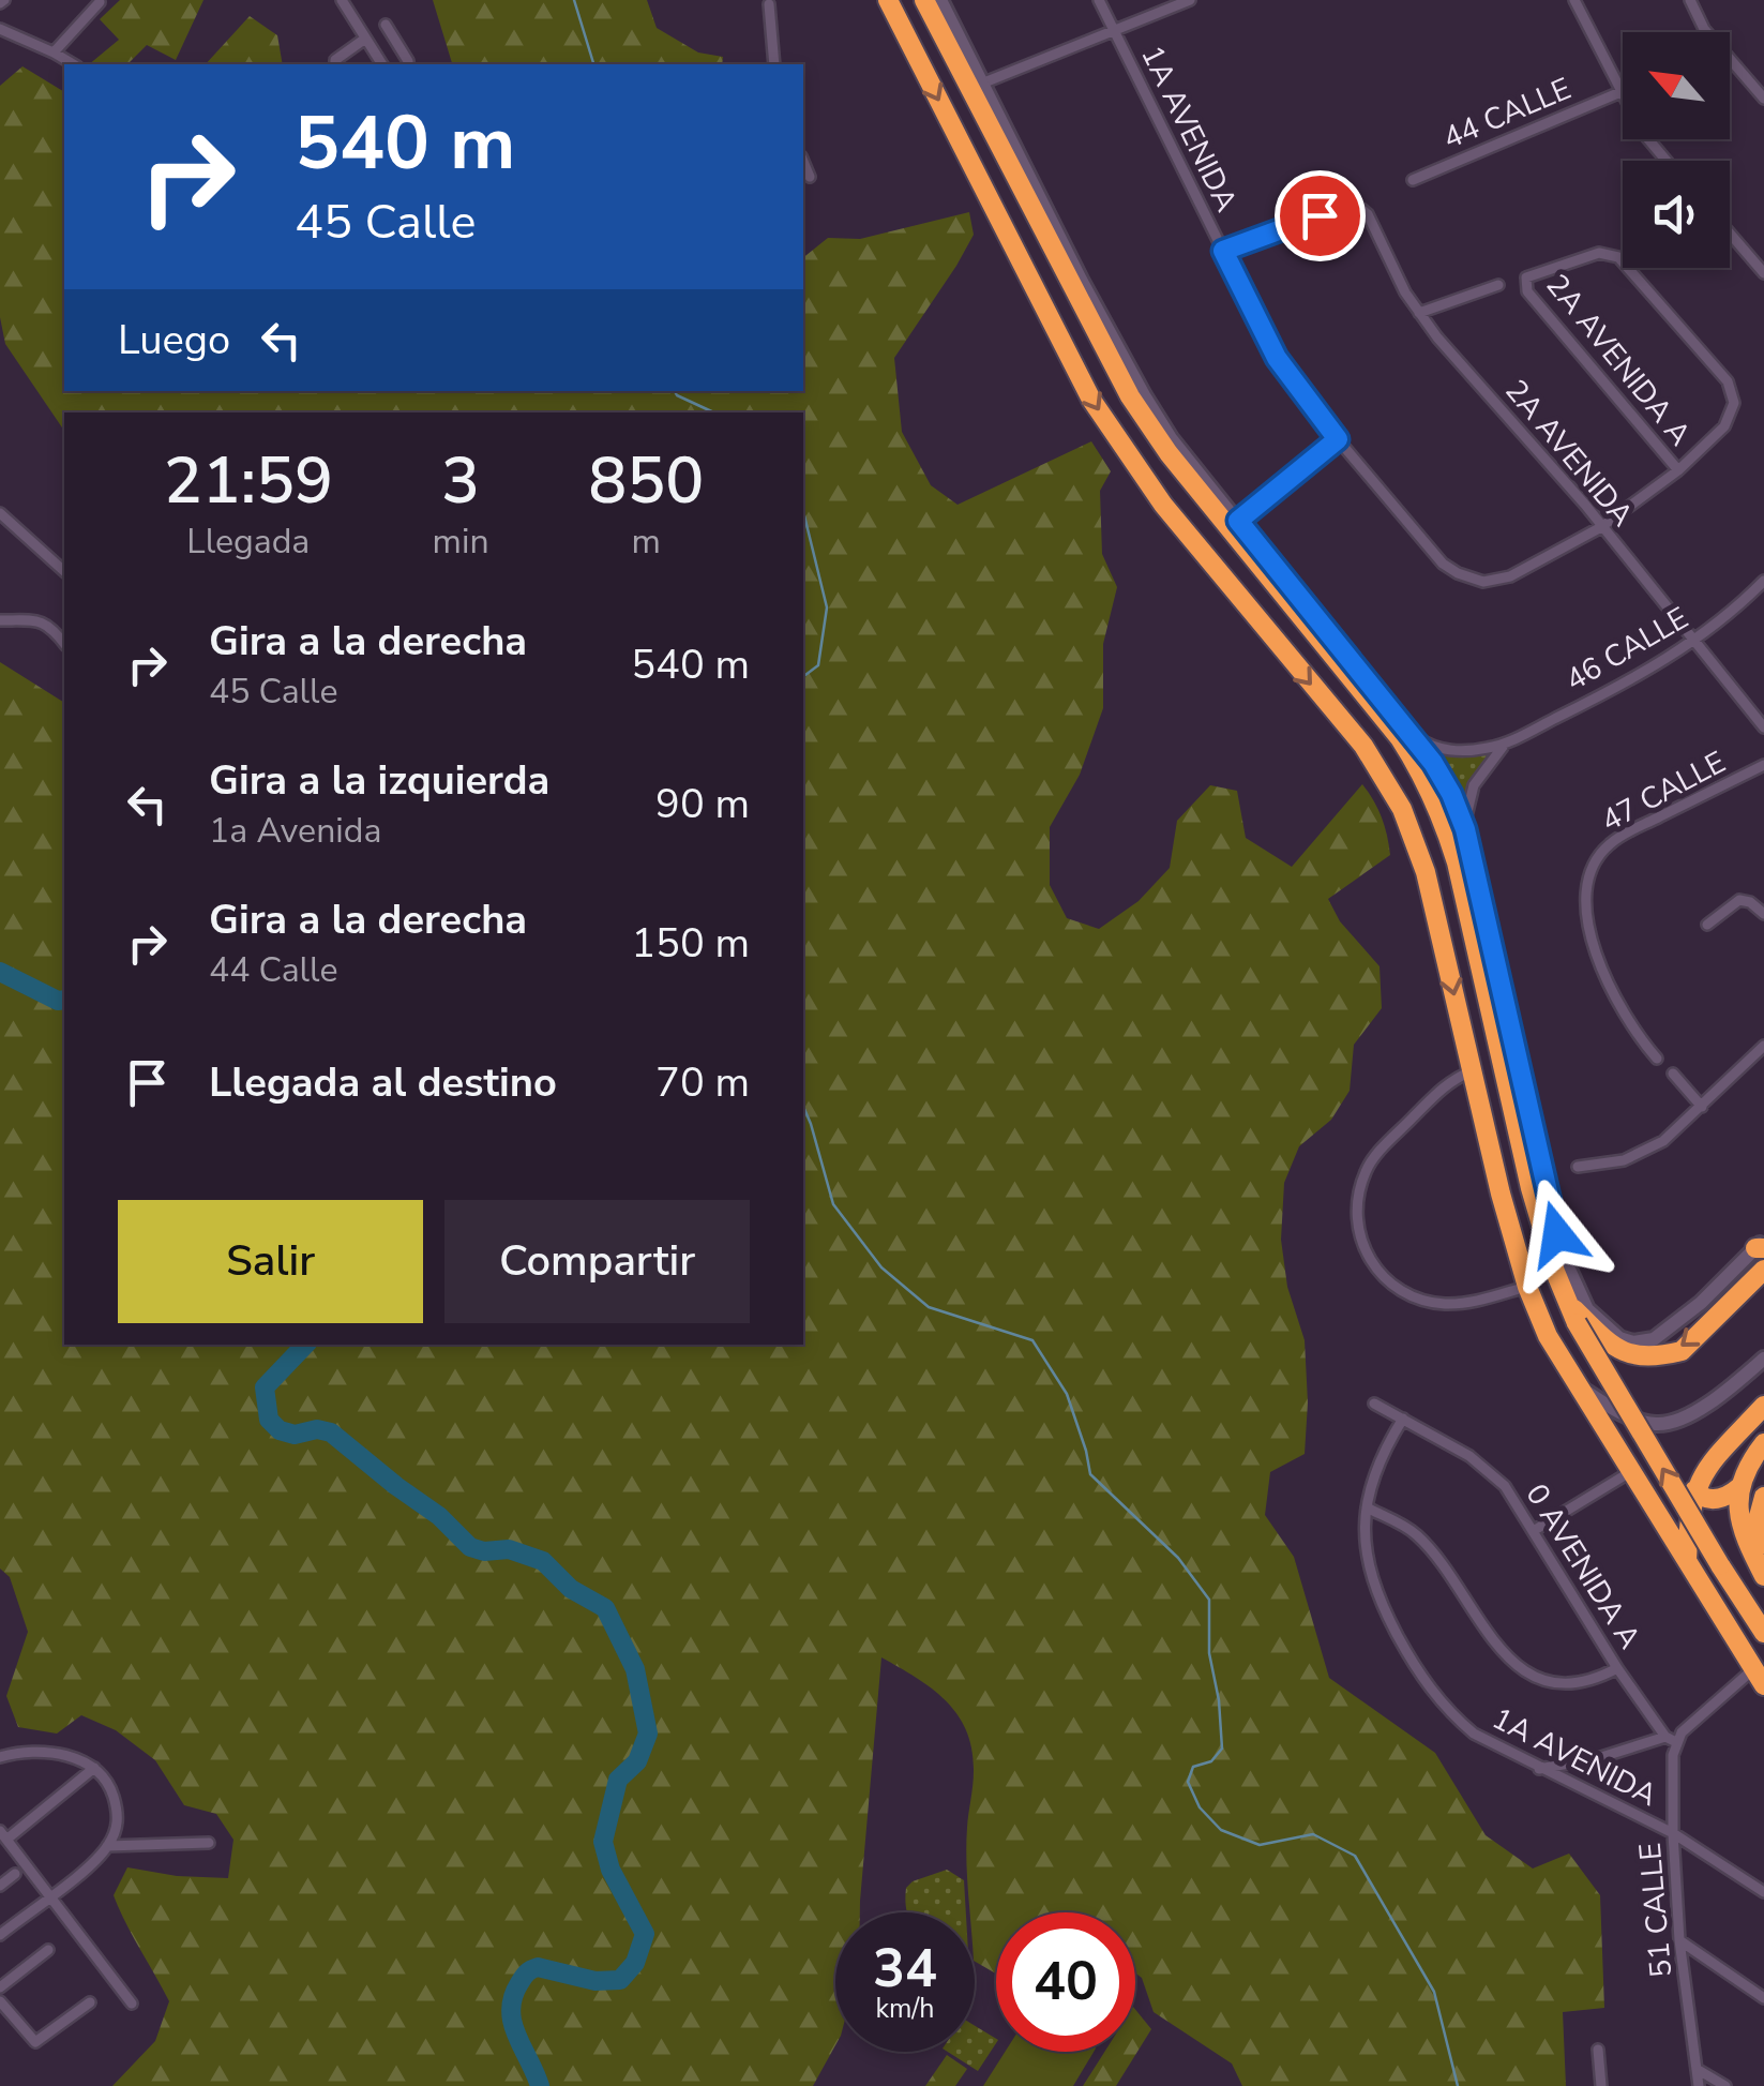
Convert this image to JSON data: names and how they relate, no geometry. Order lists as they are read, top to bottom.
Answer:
{
  "streets": {
    "street": [
      "44 CALLE",
      "1A AVENIDA",
      "2A AVENIDA A",
      "2A AVENIDA",
      "46 CALLE",
      "47 CALLE",
      "0 AVENIDA A",
      "51 CALLE"
    ]
  },
  "crossings": [
    ["1A AVENIDA", "2A AVENIDA"],
    ["1A AVENIDA", "51 CALLE"],
    ["2A AVENIDA", "46 CALLE"]
  ],
  "north": "top left",
  "page": {
    "turn": ["540 m", "45 Calle"],
    "then": "Luego",
    "eta": [
      "21:59",
      "Llegada",
      "3",
      "min",
      "850",
      "m"
    ],
    "list": [
      {
        "name": "Gira a la derecha",
        "note": "45 Calle",
        "value": "540 m"
      },
      {
        "name": "Gira a la izquierda",
        "note": "1a Avenida",
        "value": "90 m"
      },
      {
        "name": "Gira a la derecha",
        "note": "44 Calle",
        "value": "150 m"
      },
      {
        "name": "Llegada al destino",
        "value": "70 m"
      }
    ],
    "buttons": ["Salir", "Compartir"],
    "speed": "34 km/h",
    "limit": "40"
  }
}
